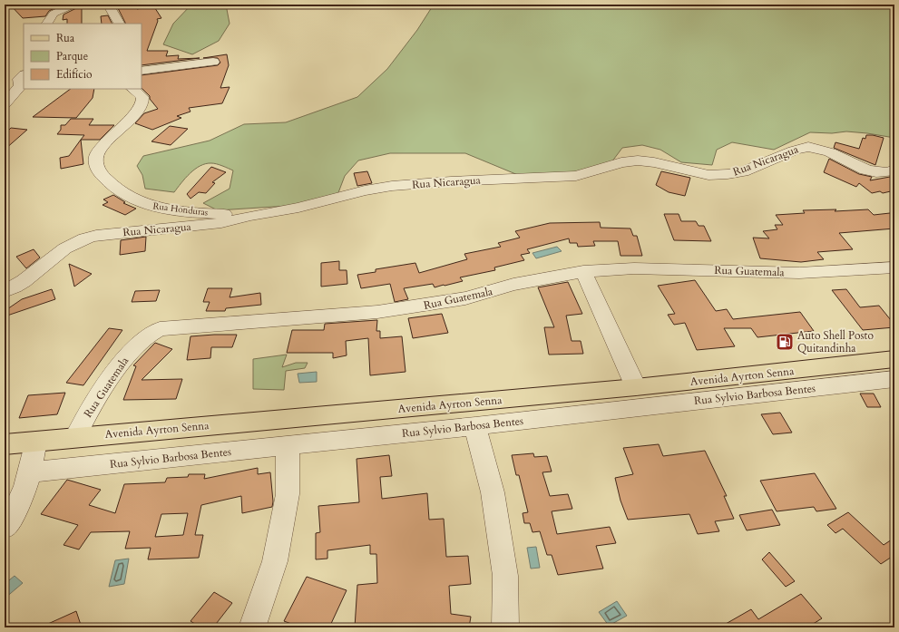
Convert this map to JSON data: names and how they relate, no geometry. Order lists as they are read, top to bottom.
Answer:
{
  "streets": {
    "main road": ["Avenida Ayrton Senna"],
    "street": [
      "Rua Nicaragua",
      "Rua Honduras",
      "Rua Guatemala",
      "Rua Sylvio Barbosa Bentes"
    ]
  },
  "crossings": [
    ["Rua Nicaragua", "Rua Honduras"],
    ["Rua Guatemala", "Avenida Ayrton Senna"]
  ],
  "places": {
    "fuel station": ["Auto Shell Posto Quitandinha"]
  },
  "legend": ["Rua", "Parque", "Edifício"]
}
